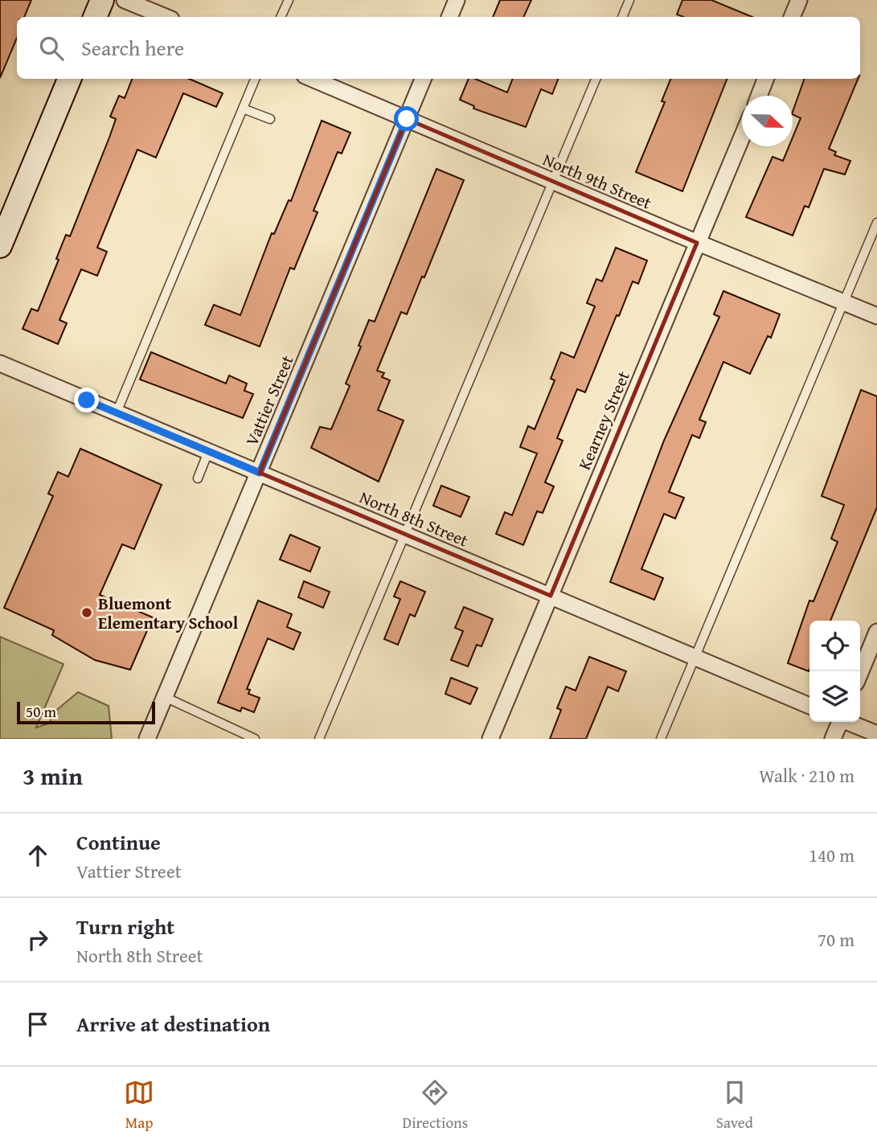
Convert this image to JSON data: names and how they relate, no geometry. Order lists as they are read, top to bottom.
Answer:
{
  "streets": {
    "street": [
      "North 9th Street",
      "Vattier Street",
      "Kearney Street",
      "North 8th Street"
    ]
  },
  "crossings": [
    ["North 9th Street", "Vattier Street"],
    ["North 9th Street", "Kearney Street"],
    ["Vattier Street", "North 8th Street"],
    ["Kearney Street", "North 8th Street"]
  ],
  "places": ["Bluemont Elementary School"],
  "scale_bar": "50 m",
  "north": "right",
  "page": {
    "search": "Search here",
    "scale": "50 m",
    "heading": ["3 min", "Walk · 210 m"],
    "list": [
      ["Continue", "Vattier Street", "140 m"],
      ["Turn right", "North 8th Street", "70 m"],
      "Arrive at destination"
    ],
    "nav": ["Map", "Directions", "Saved"]
  }
}
